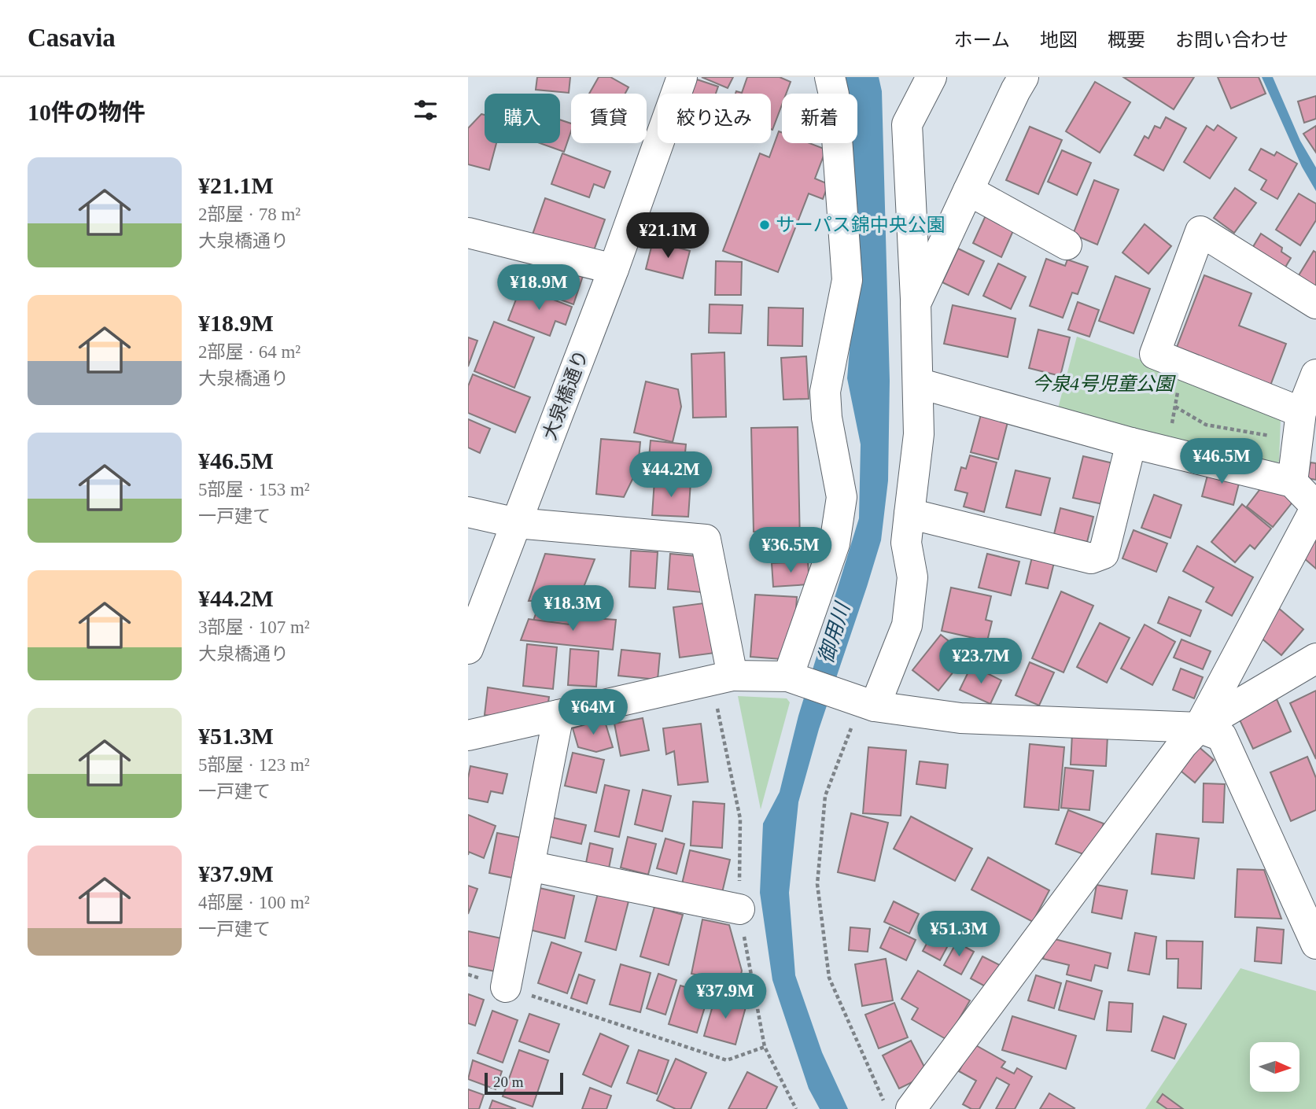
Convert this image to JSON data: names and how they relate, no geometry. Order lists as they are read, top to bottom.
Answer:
{
  "streets": {
    "street": ["大泉橋通り"]
  },
  "water": ["御用川"],
  "parks": ["今泉4号児童公園"],
  "places": ["サーパス錦中央公園"],
  "scale_bar": "20 m",
  "north": "right",
  "page": {
    "header": "Casavia",
    "nav": [
      "ホーム",
      "地図",
      "概要",
      "お問い合わせ"
    ],
    "heading": "10件の物件",
    "chip": [
      "購入",
      "賃貸",
      "絞り込み",
      "新着"
    ],
    "list": [
      {
        "name": "¥21.1M",
        "note": "2部屋 · 78 m² · 大泉橋通り"
      },
      {
        "name": "¥18.9M",
        "note": "2部屋 · 64 m² · 大泉橋通り"
      },
      {
        "name": "¥46.5M",
        "note": "5部屋 · 153 m² · 一戸建て"
      },
      {
        "name": "¥44.2M",
        "note": "3部屋 · 107 m² · 大泉橋通り"
      },
      {
        "name": "¥51.3M",
        "note": "5部屋 · 123 m² · 一戸建て"
      },
      {
        "name": "¥37.9M",
        "note": "4部屋 · 100 m² · 一戸建て"
      }
    ],
    "price": [
      "¥21.1M",
      "¥18.9M",
      "¥46.5M",
      "¥44.2M",
      "¥36.5M",
      "¥18.3M",
      "¥23.7M",
      "¥64M",
      "¥51.3M",
      "¥37.9M"
    ],
    "scale": "20 m"
  }
}
